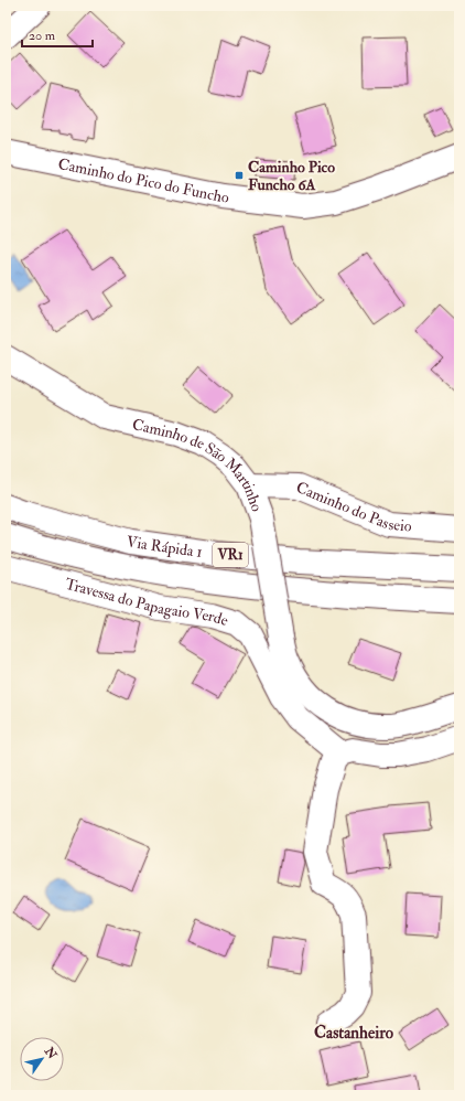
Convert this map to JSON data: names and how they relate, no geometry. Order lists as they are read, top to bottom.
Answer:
{
  "streets": {
    "main road": [
      "Caminho do Pico do Funcho",
      "Caminho de São Martinho",
      "Caminho do Passeio",
      "Via Rápida 1",
      "VR1",
      "Travessa do Papagaio Verde"
    ]
  },
  "crossings": [
    ["Caminho de São Martinho", "Caminho do Passeio"]
  ],
  "districts": ["Castanheiro"],
  "places": {
    "transit": ["Caminho Pico Funcho 6A"]
  },
  "scale_bar": "20 m",
  "north": "top right"
}
